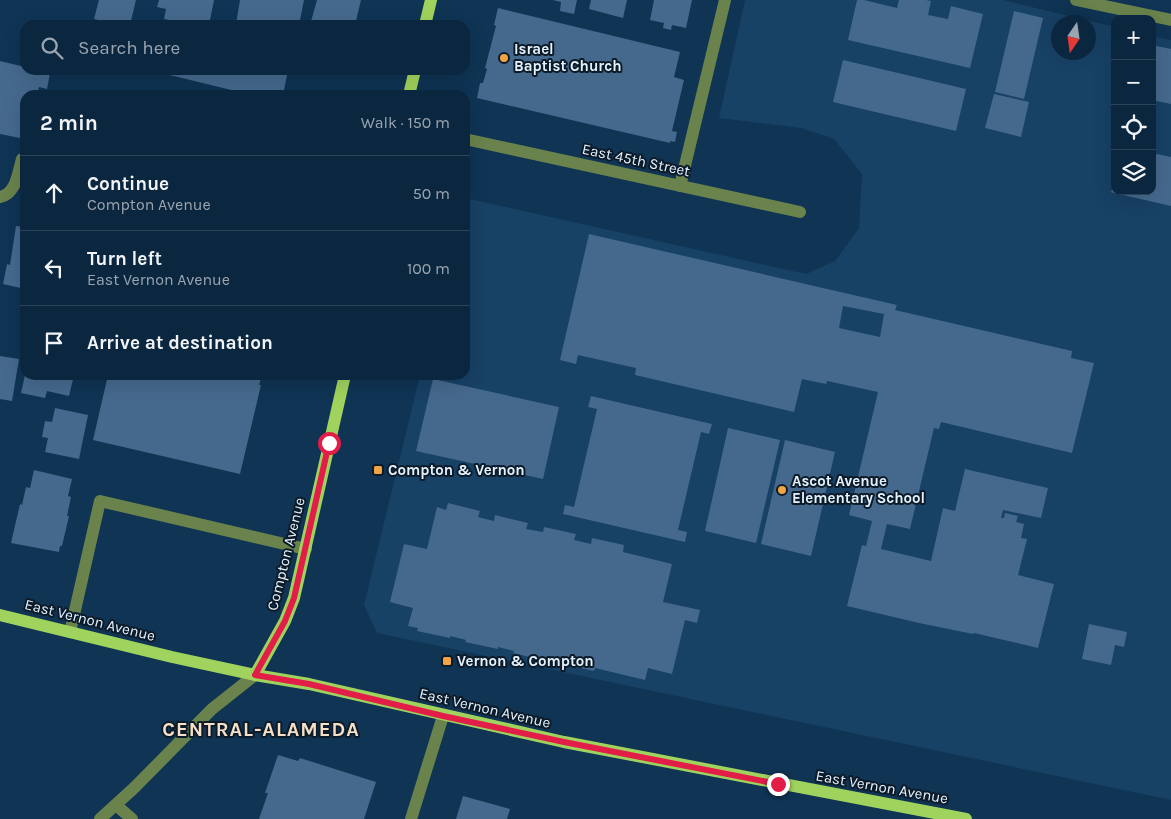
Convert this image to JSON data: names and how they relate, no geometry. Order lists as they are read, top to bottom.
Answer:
{
  "streets": {
    "main road": ["Compton Avenue", "East Vernon Avenue"],
    "street": ["East 45th Street"]
  },
  "crossings": [
    ["Compton Avenue", "East Vernon Avenue"]
  ],
  "districts": ["CENTRAL-ALAMEDA"],
  "places": {
    "other": ["Israel Baptist Church", "Ascot Avenue Elementary School"],
    "transit": ["Compton & Vernon", "Vernon & Compton"]
  },
  "north": "bottom",
  "page": {
    "map_buttons": ["+", "−"],
    "search": "Search here",
    "heading": ["2 min", "Walk · 150 m"],
    "list": [
      ["Continue", "Compton Avenue", "50 m"],
      ["Turn left", "East Vernon Avenue", "100 m"],
      "Arrive at destination"
    ]
  }
}
